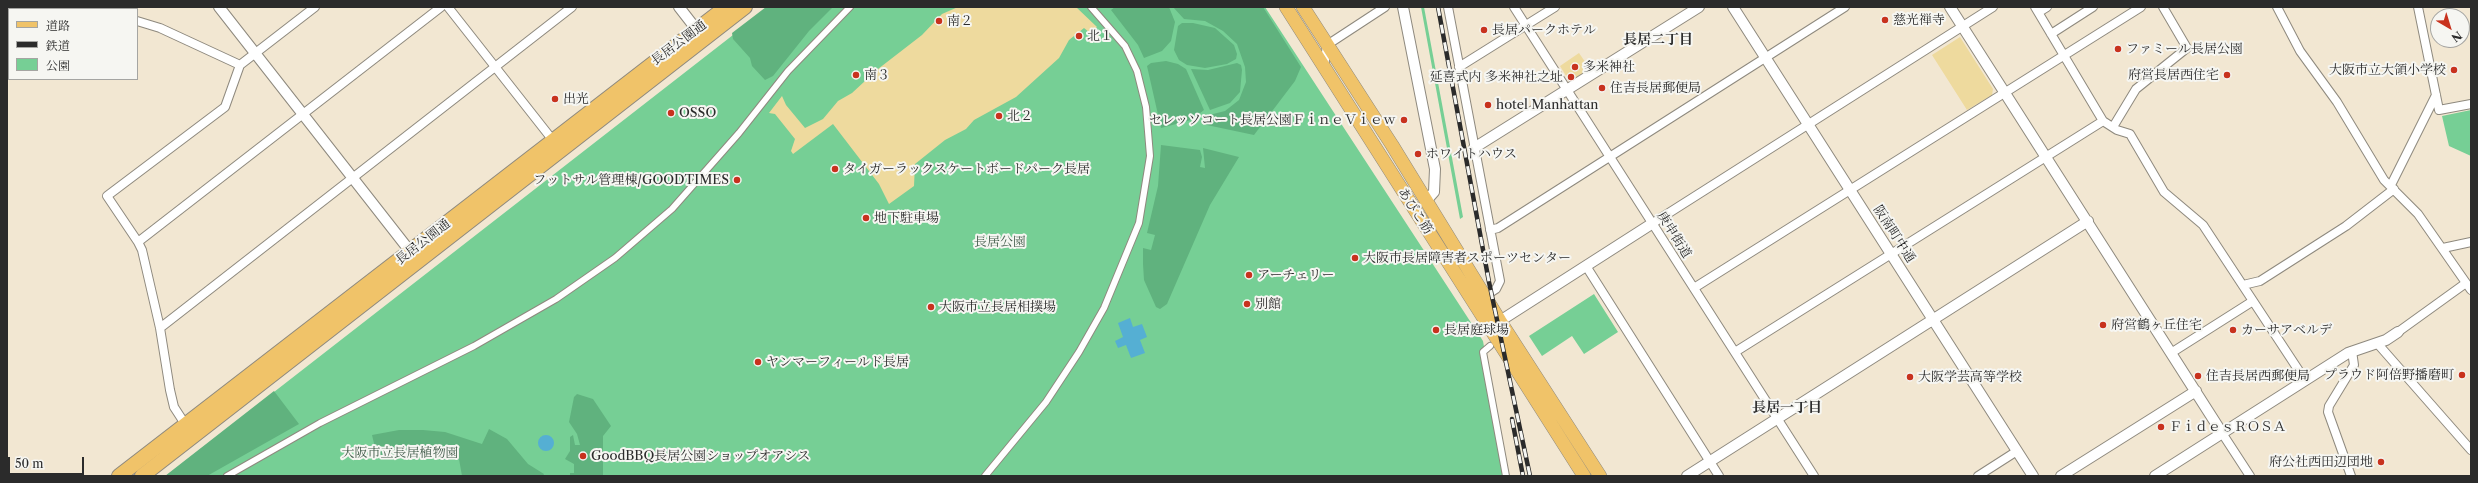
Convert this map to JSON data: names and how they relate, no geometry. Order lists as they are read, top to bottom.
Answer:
{
  "streets": {
    "highway": ["長居公園通"],
    "main road": ["あびこ筋"],
    "street": ["阪南町中通", "庚申街道"]
  },
  "districts": ["長居二丁目", "長居一丁目"],
  "parks": ["長居公園", "大阪市立長居植物園"],
  "places": [
    "慈光禅寺",
    "南２",
    "長居パークホテル",
    "北１",
    "ファミール長居公園",
    "多米神社",
    "大阪市立大領小学校",
    "南３",
    "府営長居西住宅",
    "延喜式内 多米神社之址",
    "住吉長居郵便局",
    "出光",
    "hotel Manhattan",
    "OSSO",
    "北２",
    "セレッソコート長居公園ＦｉｎｅＶｉｅｗ",
    "ホワイトハウス",
    "タイガーラックスケートボードパーク長居",
    "フットサル管理棟/GOODTIMES",
    "地下駐車場",
    "大阪市長居障害者スポーツセンター",
    "アーチェリー",
    "別館",
    "大阪市立長居相撲場",
    "府営鶴ヶ丘住宅",
    "長居庭球場",
    "カーサアベルデ",
    "ヤンマーフィールド長居",
    "プラウド阿倍野播磨町",
    "住吉長居西郵便局",
    "大阪学芸高等学校",
    "ＦｉｄｅｓＲＯＳＡ",
    "GoodBBQ長居公園ショップオアシス",
    "府公社西田辺団地"
  ],
  "legend": ["道路", "鉄道", "公園"],
  "scale_bar": "50 m",
  "north": "bottom right"
}
